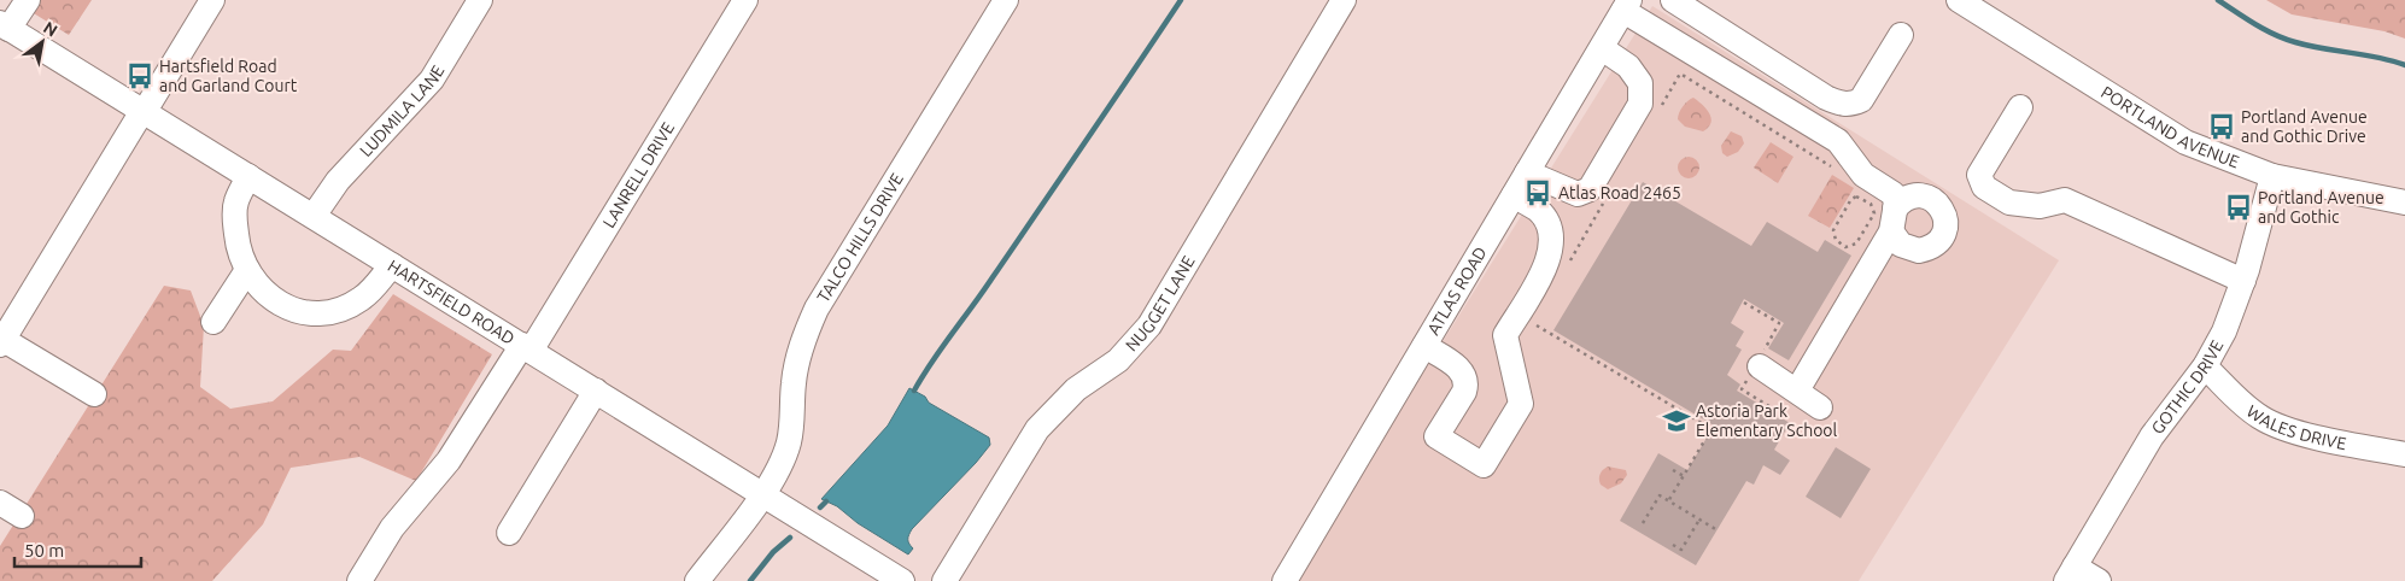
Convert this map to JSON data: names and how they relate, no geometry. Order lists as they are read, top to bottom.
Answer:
{
  "streets": {
    "street": [
      "LUDMILA LANE",
      "PORTLAND AVENUE",
      "LANRELL DRIVE",
      "TALCO HILLS DRIVE",
      "ATLAS ROAD",
      "HARTSFIELD ROAD",
      "NUGGET LANE",
      "GOTHIC DRIVE",
      "WALES DRIVE"
    ]
  },
  "crossings": [
    ["LUDMILA LANE", "HARTSFIELD ROAD"],
    ["PORTLAND AVENUE", "GOTHIC DRIVE"],
    ["LANRELL DRIVE", "HARTSFIELD ROAD"],
    ["TALCO HILLS DRIVE", "HARTSFIELD ROAD"],
    ["GOTHIC DRIVE", "WALES DRIVE"]
  ],
  "places": {
    "bus stop": [
      "Hartsfield Road and Garland Court",
      "Portland Avenue and Gothic Drive",
      "Atlas Road 2465",
      "Portland Avenue and Gothic"
    ],
    "school or university": ["Astoria Park Elementary School"]
  },
  "scale_bar": "50 m",
  "north": "top right"
}
